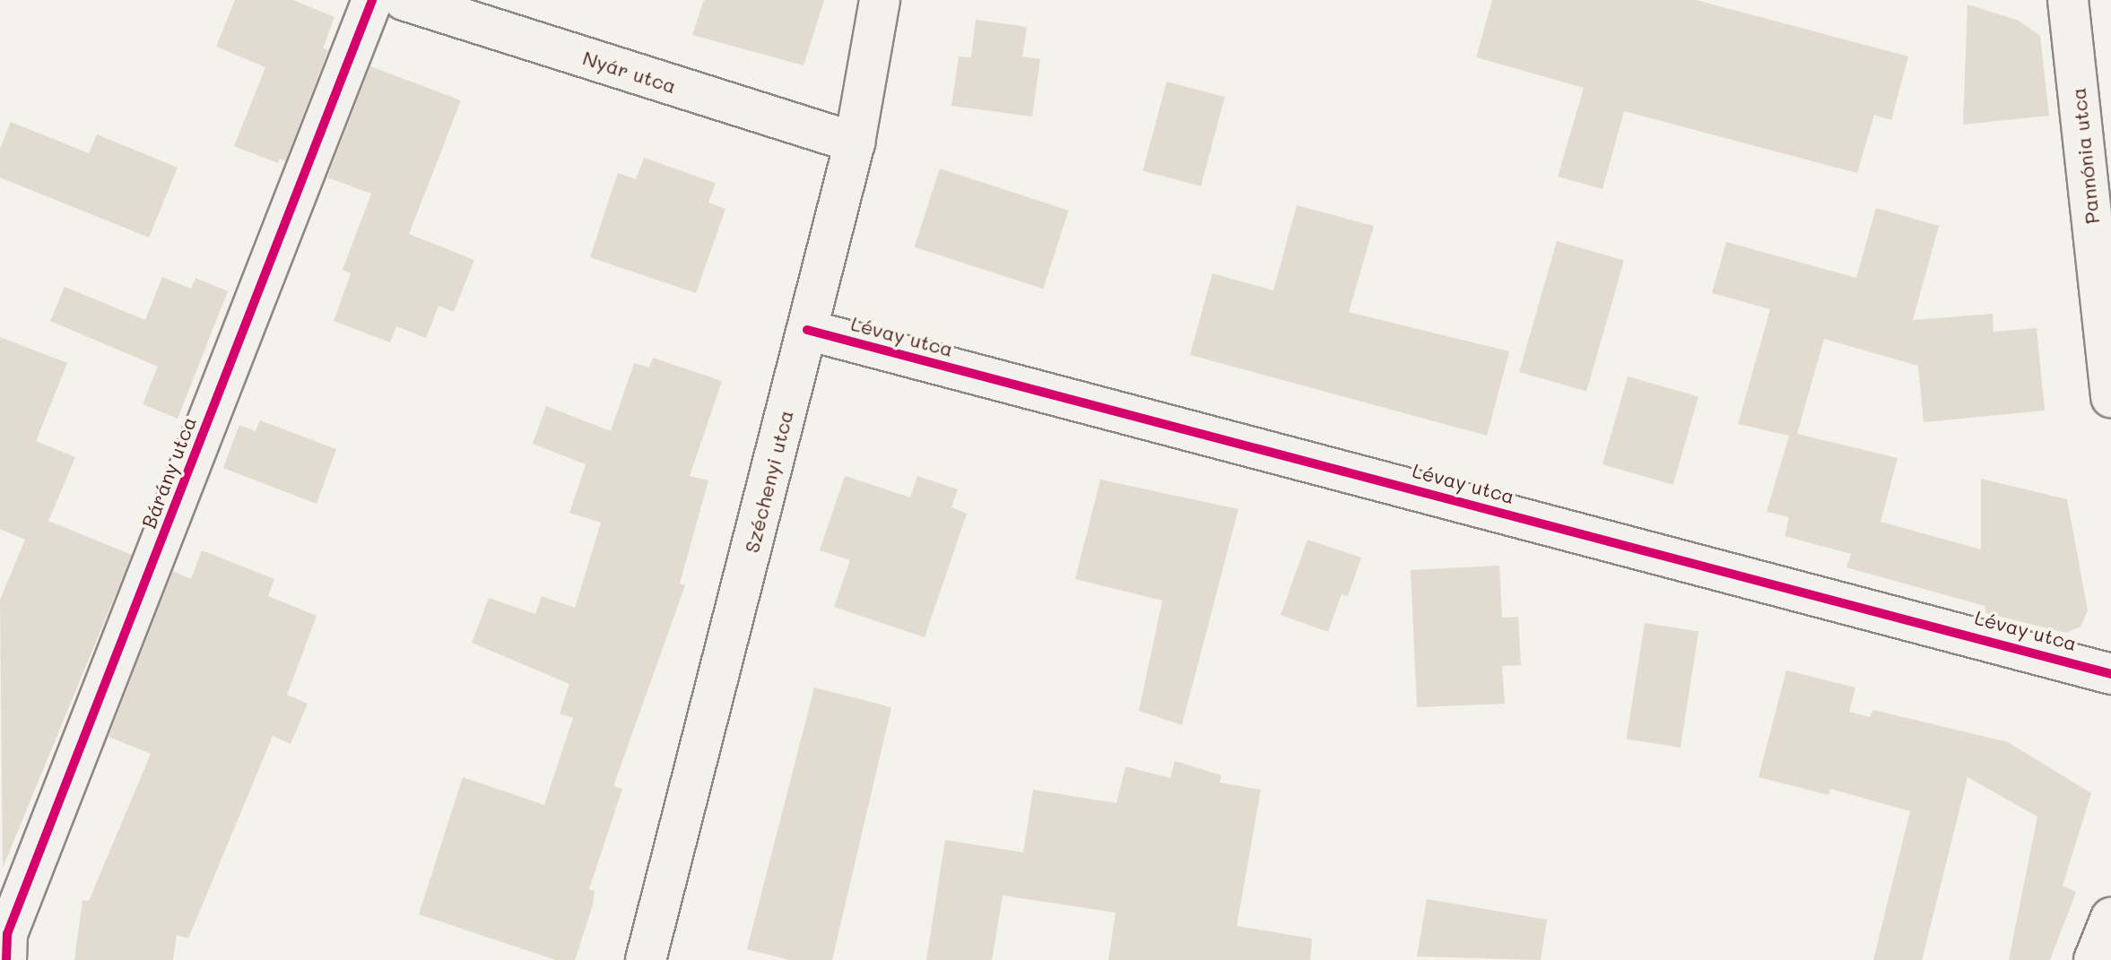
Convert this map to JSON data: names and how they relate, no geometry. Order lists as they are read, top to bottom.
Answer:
{
  "streets": {
    "street": [
      "Nyár utca",
      "Pannónia utca",
      "Lévay utca",
      "Bárány utca",
      "Széchenyi utca"
    ]
  },
  "crossings": [
    ["Nyár utca", "Széchenyi utca"],
    ["Lévay utca", "Széchenyi utca"]
  ]
}
